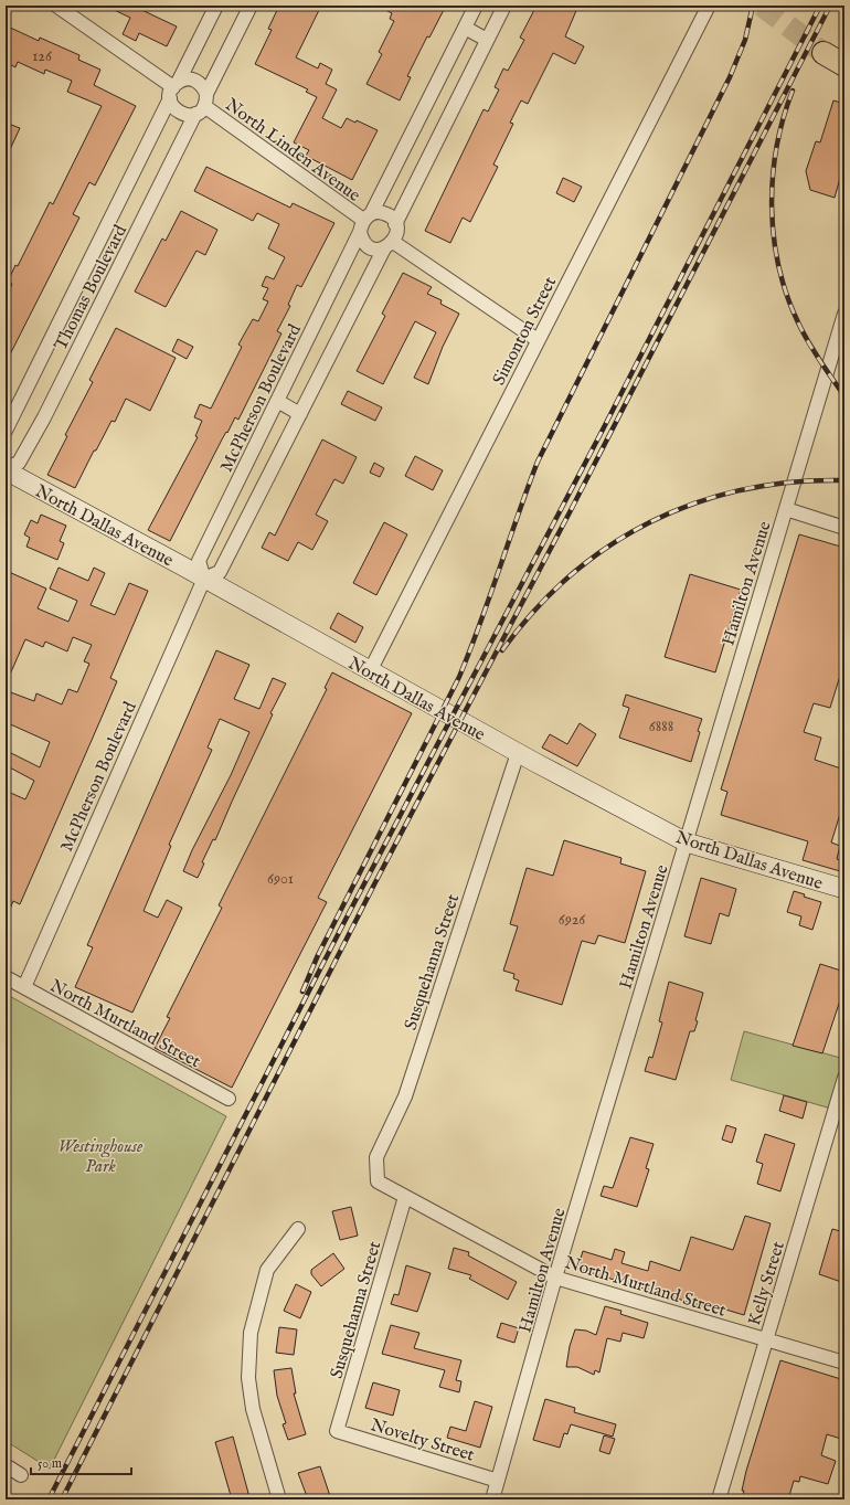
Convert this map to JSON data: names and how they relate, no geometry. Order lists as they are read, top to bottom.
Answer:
{
  "streets": {
    "main road": ["North Dallas Avenue"],
    "street": [
      "North Linden Avenue",
      "Thomas Boulevard",
      "Simonton Street",
      "McPherson Boulevard",
      "Hamilton Avenue",
      "Susquehanna Street",
      "North Murtland Street",
      "Kelly Street",
      "Novelty Street"
    ]
  },
  "crossings": [
    ["North Linden Avenue", "Thomas Boulevard"],
    ["North Linden Avenue", "McPherson Boulevard"],
    ["Thomas Boulevard", "North Dallas Avenue"],
    ["Simonton Street", "North Dallas Avenue"],
    ["McPherson Boulevard", "North Dallas Avenue"],
    ["McPherson Boulevard", "North Murtland Street"],
    ["North Dallas Avenue", "Hamilton Avenue"],
    ["North Dallas Avenue", "Susquehanna Street"],
    ["Hamilton Avenue", "North Murtland Street"],
    ["Hamilton Avenue", "Novelty Street"],
    ["Susquehanna Street", "North Murtland Street"],
    ["Susquehanna Street", "Novelty Street"],
    ["North Murtland Street", "Kelly Street"]
  ],
  "parks": ["Westinghouse Park"],
  "house_numbers": [
    "126",
    "6888",
    "6901",
    "6926"
  ],
  "scale_bar": "50 m"
}
